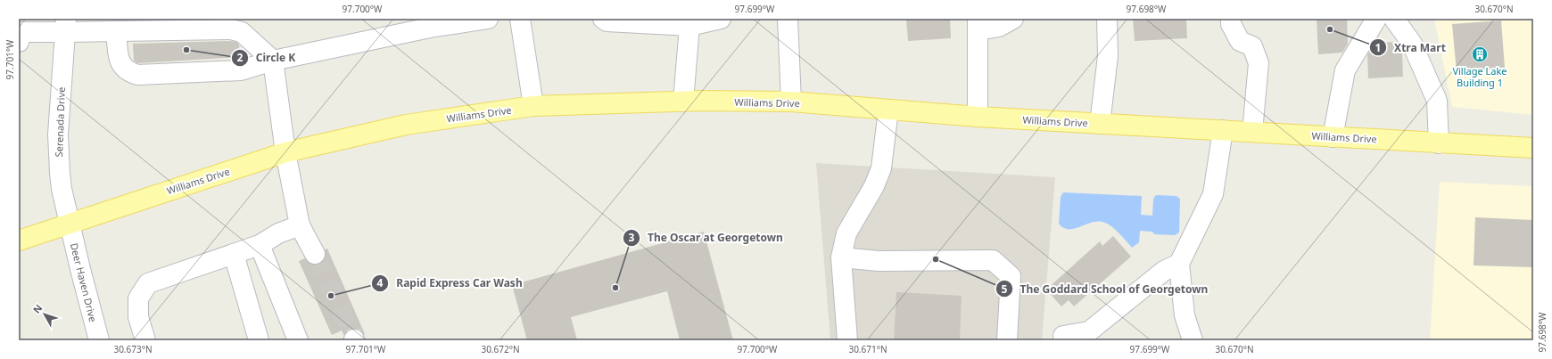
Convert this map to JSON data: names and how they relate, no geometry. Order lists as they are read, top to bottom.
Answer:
{
  "streets": {
    "main road": ["Williams Drive"],
    "street": ["Serenada Drive", "Deer Haven Drive"]
  },
  "crossings": [
    ["Williams Drive", "Serenada Drive"],
    ["Williams Drive", "Deer Haven Drive"],
    ["Serenada Drive", "Deer Haven Drive"]
  ],
  "places": {
    "other": [
      "Xtra Mart",
      "Circle K",
      "The Goddard School of Georgetown",
      "The Oscar at Georgetown",
      "Rapid Express Car Wash"
    ],
    "building": ["Village Lake Building 1"]
  },
  "north": "top left",
  "coordinates": [
    "97.700°W",
    "97.699°W",
    "97.698°W",
    "30.670°N",
    "97.701°W",
    "30.673°N",
    "30.672°N",
    "30.671°N"
  ]
}
